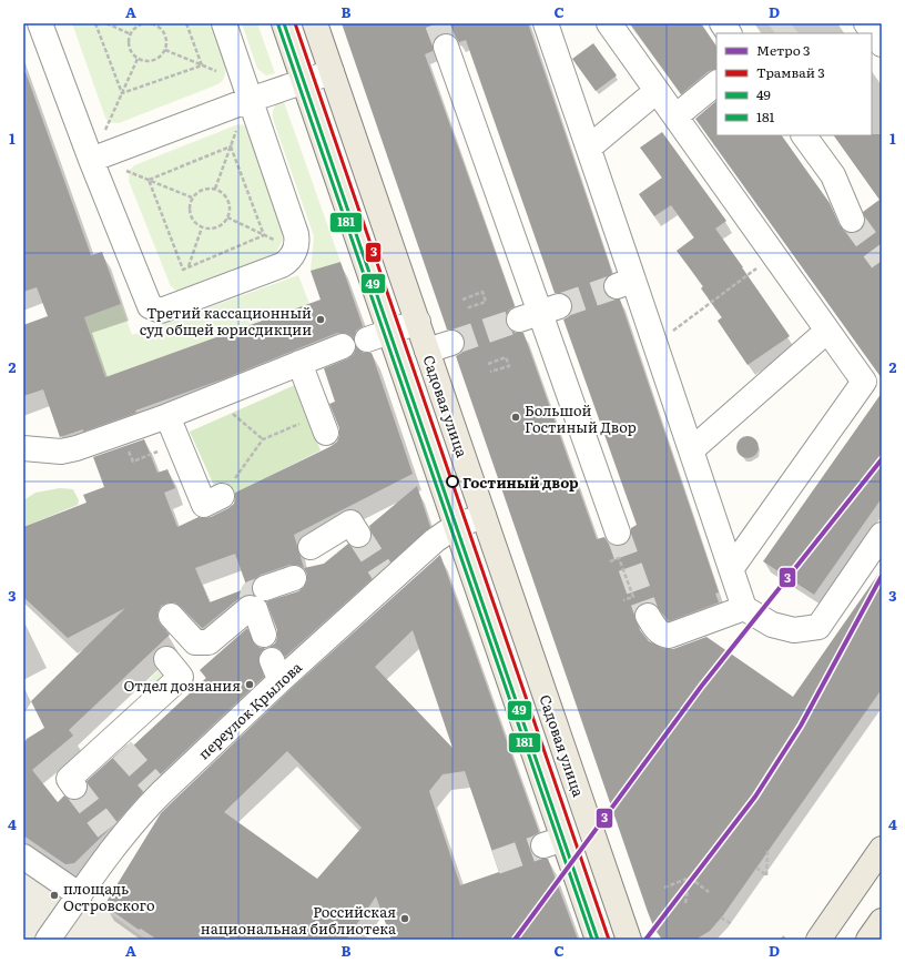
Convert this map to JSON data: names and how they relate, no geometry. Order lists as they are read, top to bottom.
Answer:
{
  "streets": {
    "main road": ["Садовая улица"],
    "street": ["переулок Крылова"]
  },
  "crossings": [
    ["Садовая улица", "переулок Крылова"]
  ],
  "places": [
    "Третий кассационный суд общей юрисдикции",
    "Большой Гостиный Двор",
    "Гостиный двор",
    "Отдел дознания",
    "площадь Островского",
    "Российская национальная библиотека"
  ],
  "lines": [
    "tram line 3",
    "transit line 49",
    "transit line 181",
    "metro line 3"
  ],
  "legend": [
    "Метро 3",
    "Трамвай 3",
    "49",
    "181"
  ],
  "grid": {
    "columns": [
      "A",
      "B",
      "C",
      "D"
    ],
    "rows": [
      "1",
      "2",
      "3",
      "4"
    ]
  }
}
